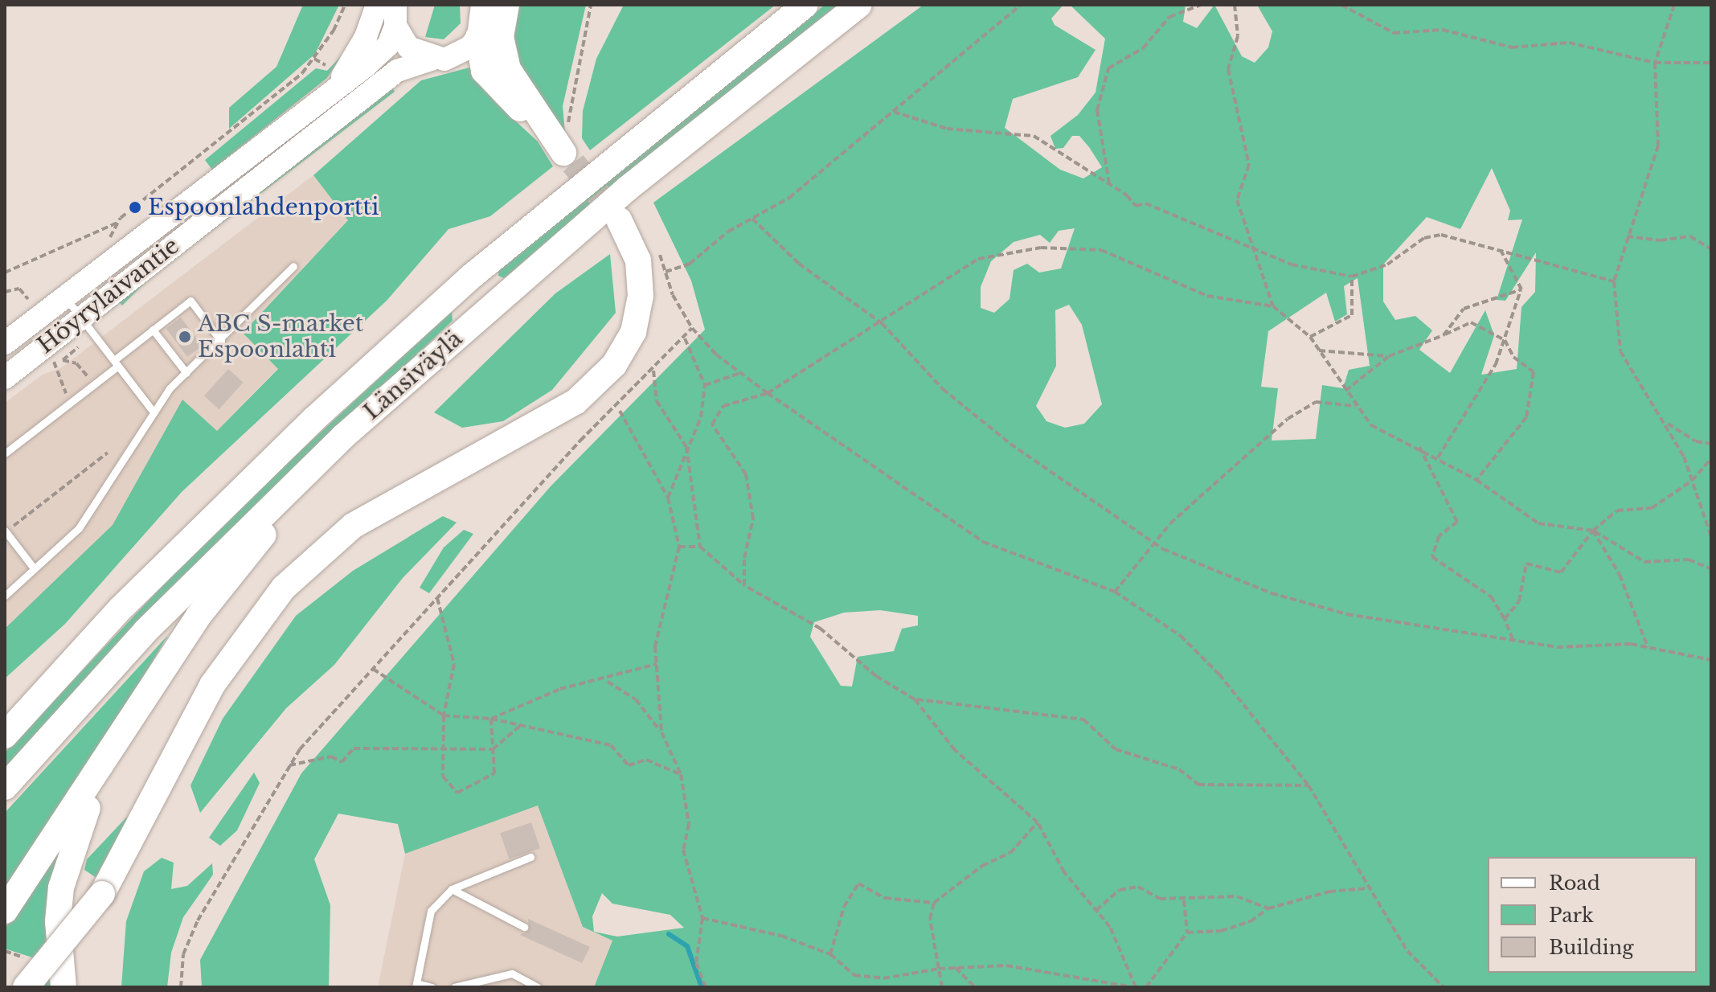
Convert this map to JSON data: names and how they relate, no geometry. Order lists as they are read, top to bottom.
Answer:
{
  "streets": {
    "highway": ["Länsiväylä"],
    "main road": ["Höyrylaivantie"]
  },
  "places": ["Espoonlahdenportti", "ABC S-market Espoonlahti"],
  "legend": ["Road", "Park", "Building"]
}
